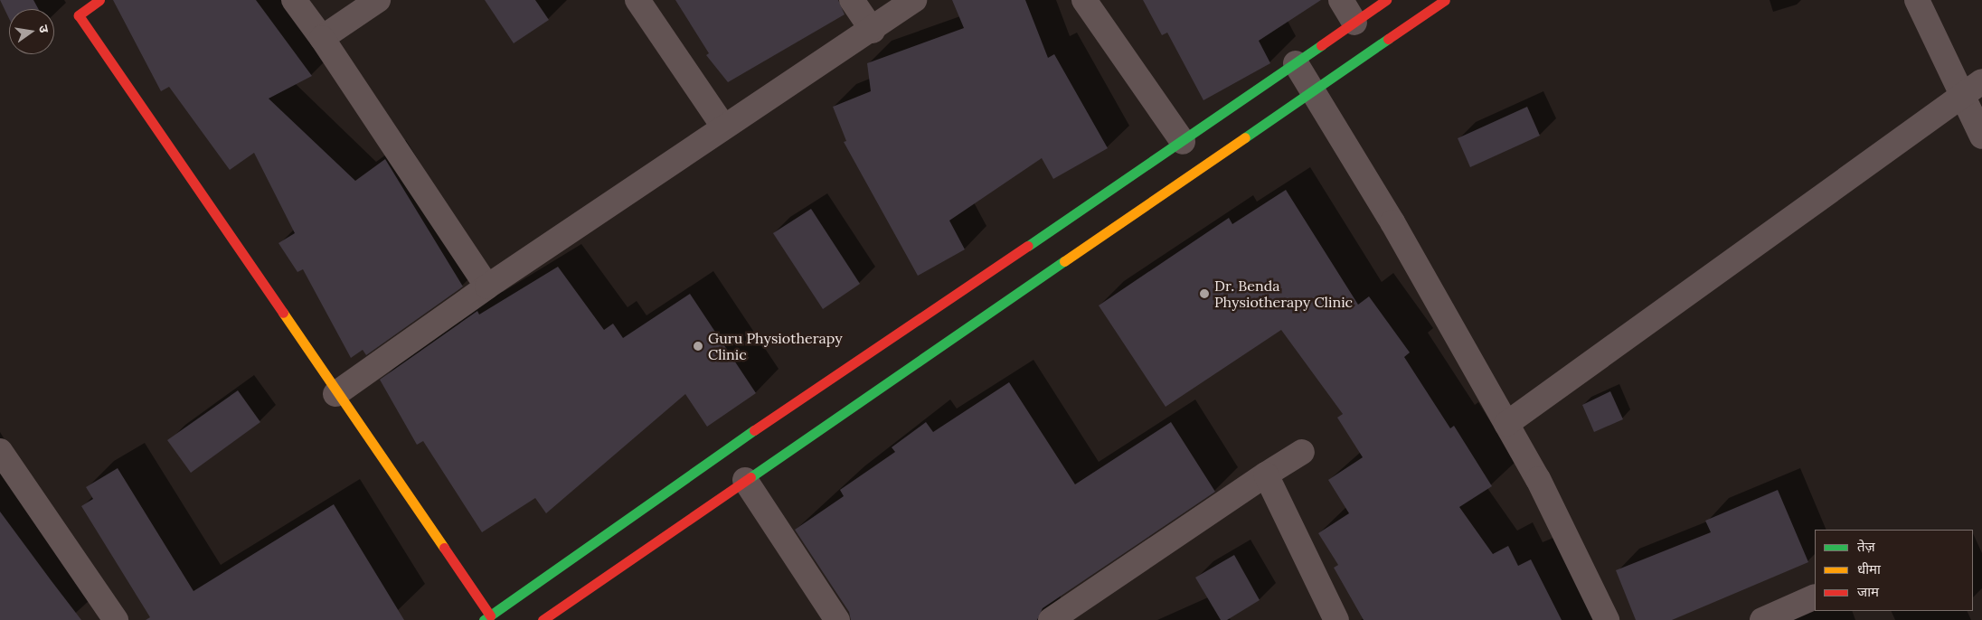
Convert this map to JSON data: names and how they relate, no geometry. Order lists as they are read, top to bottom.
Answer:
{
  "places": ["Dr. Benda Physiotherapy Clinic", "Guru Physiotherapy Clinic"],
  "legend": ["तेज़", "धीमा", "जाम"],
  "north": "right"
}
